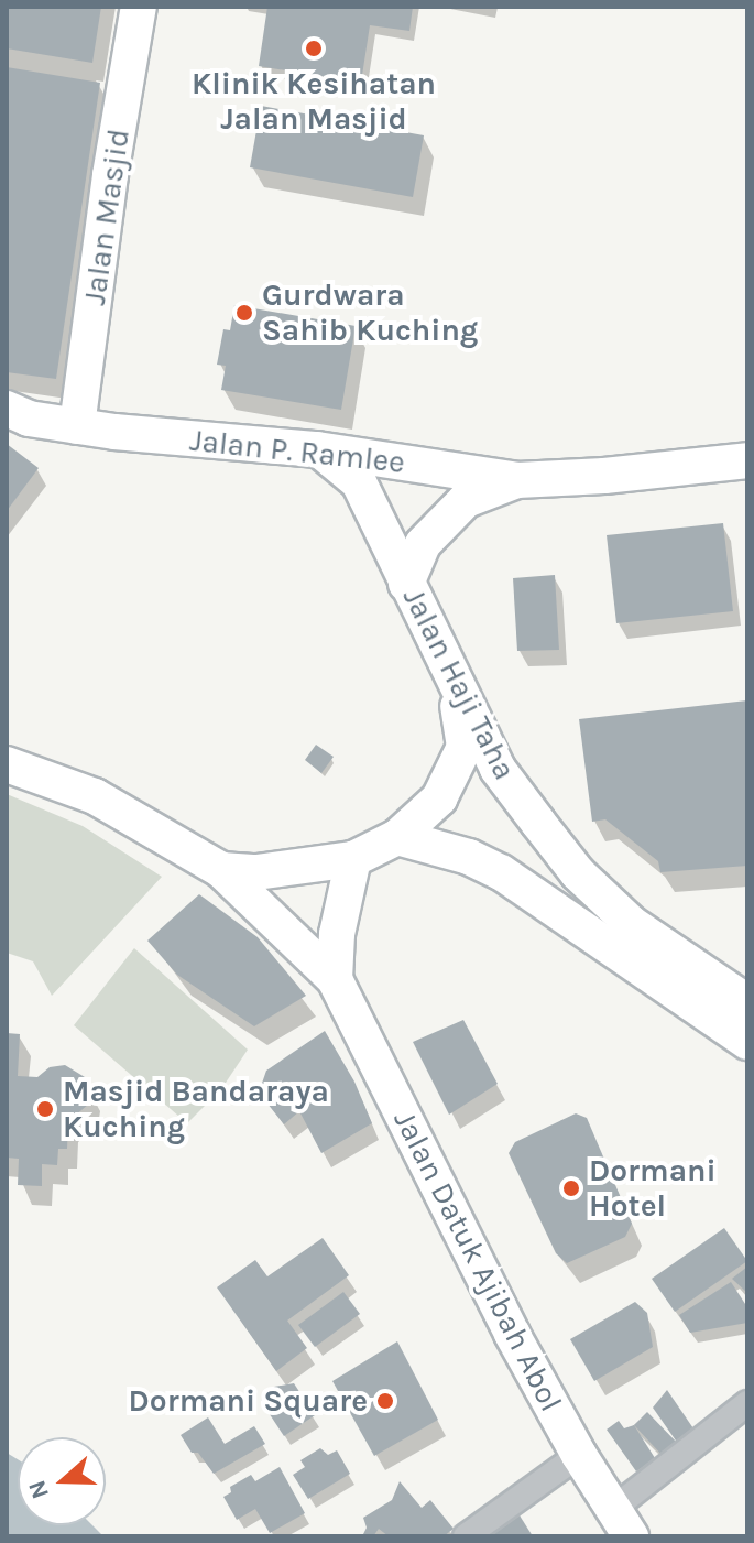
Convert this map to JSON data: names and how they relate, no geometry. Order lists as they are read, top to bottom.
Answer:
{
  "streets": {
    "main road": [
      "Jalan Masjid",
      "Jalan P. Ramlee",
      "Jalan Haji Taha",
      "Jalan Datuk Ajibah Abol"
    ]
  },
  "crossings": [
    ["Jalan Masjid", "Jalan P. Ramlee"],
    ["Jalan P. Ramlee", "Jalan Haji Taha"]
  ],
  "places": [
    "Klinik Kesihatan Jalan Masjid",
    "Gurdwara Sahib Kuching",
    "Masjid Bandaraya Kuching",
    "Dormani Hotel",
    "Dormani Square"
  ],
  "north": "left"
}
